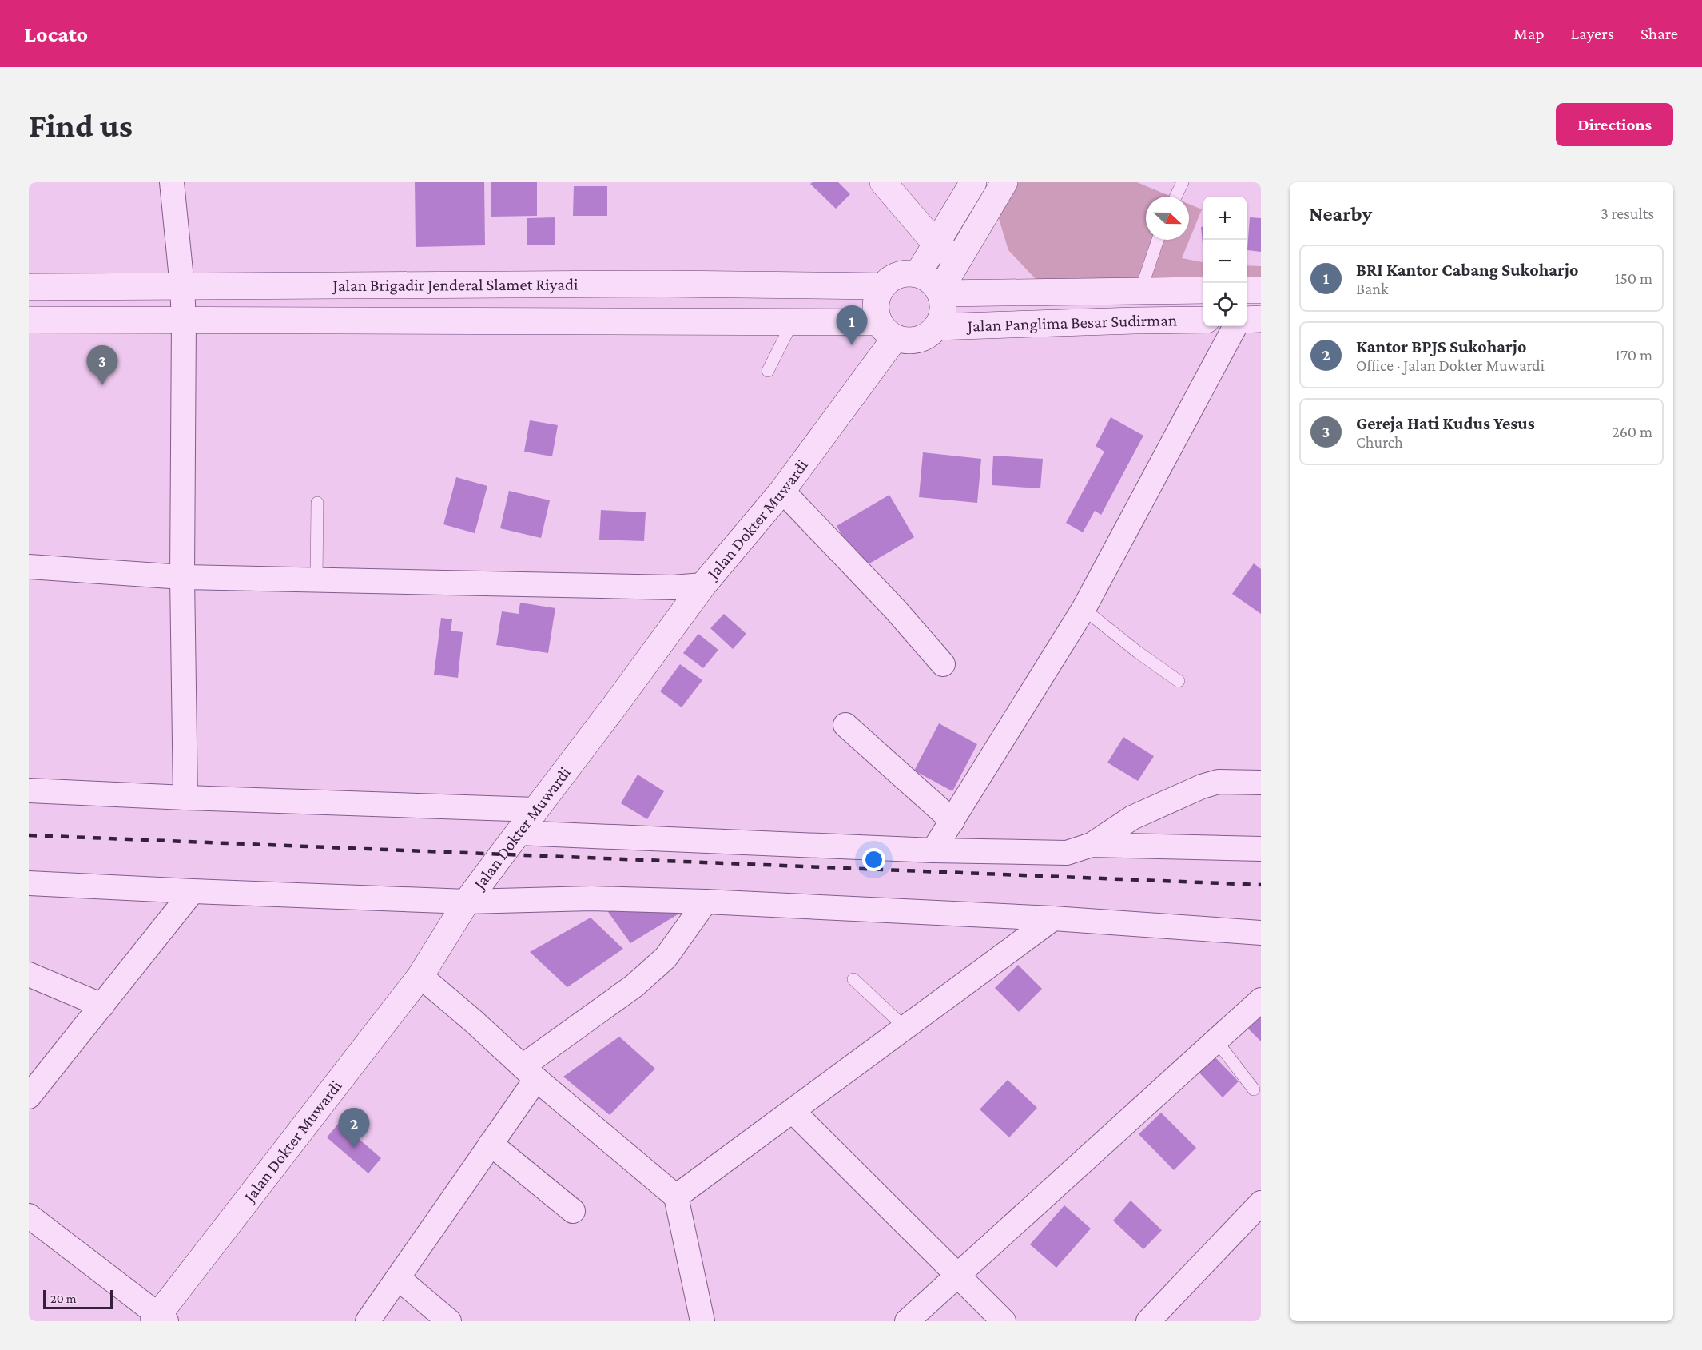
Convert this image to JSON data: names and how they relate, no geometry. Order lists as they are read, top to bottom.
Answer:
{
  "streets": {
    "main road": ["Jalan Brigadir Jenderal Slamet Riyadi", "Jalan Panglima Besar Sudirman", "Jalan Dokter Muwardi"]
  },
  "crossings": [
    ["Jalan Brigadir Jenderal Slamet Riyadi", "Jalan Panglima Besar Sudirman"],
    ["Jalan Brigadir Jenderal Slamet Riyadi", "Jalan Dokter Muwardi"],
    ["Jalan Panglima Besar Sudirman", "Jalan Dokter Muwardi"]
  ],
  "scale_bar": "20 m",
  "north": "right",
  "page": {
    "header": "Locato",
    "nav": ["Map", "Layers", "Share"],
    "buttons": "Directions",
    "title": "Find us",
    "heading": ["Nearby", "3 results"],
    "map_buttons": ["+", "−"],
    "list": [
      {
        "mark": "1",
        "name": "BRI Kantor Cabang Sukoharjo",
        "note": "Bank",
        "value": "150 m"
      },
      {
        "mark": "2",
        "name": "Kantor BPJS Sukoharjo",
        "note": "Office · Jalan Dokter Muwardi",
        "value": "170 m"
      },
      {
        "mark": "3",
        "name": "Gereja Hati Kudus Yesus",
        "note": "Church",
        "value": "260 m"
      }
    ],
    "pins": ["1", "3", "2"],
    "scale": "20 m"
  }
}
